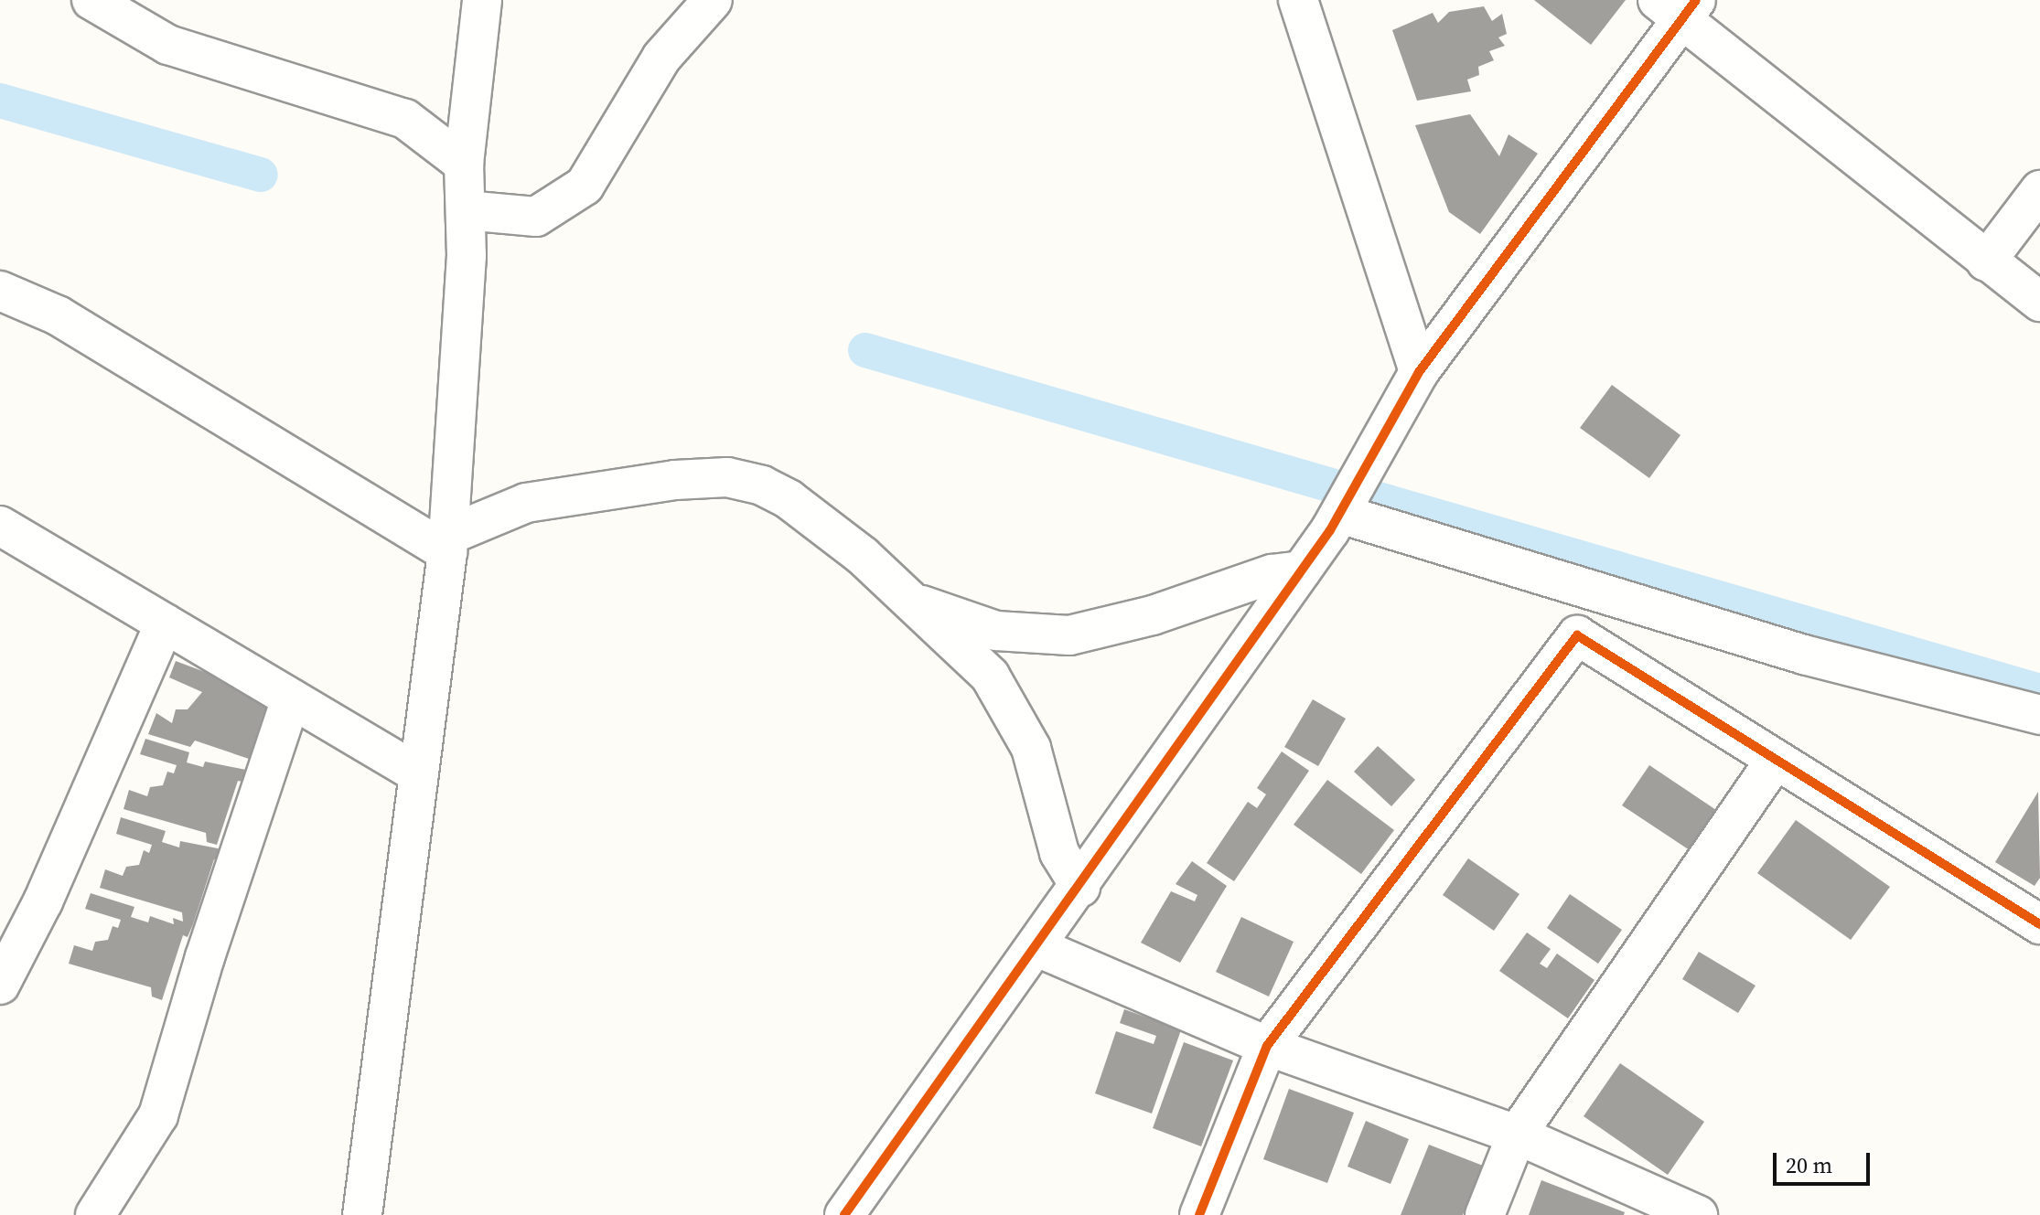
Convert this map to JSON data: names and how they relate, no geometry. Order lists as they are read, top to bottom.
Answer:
{
  "scale_bar": "20 m"
}
